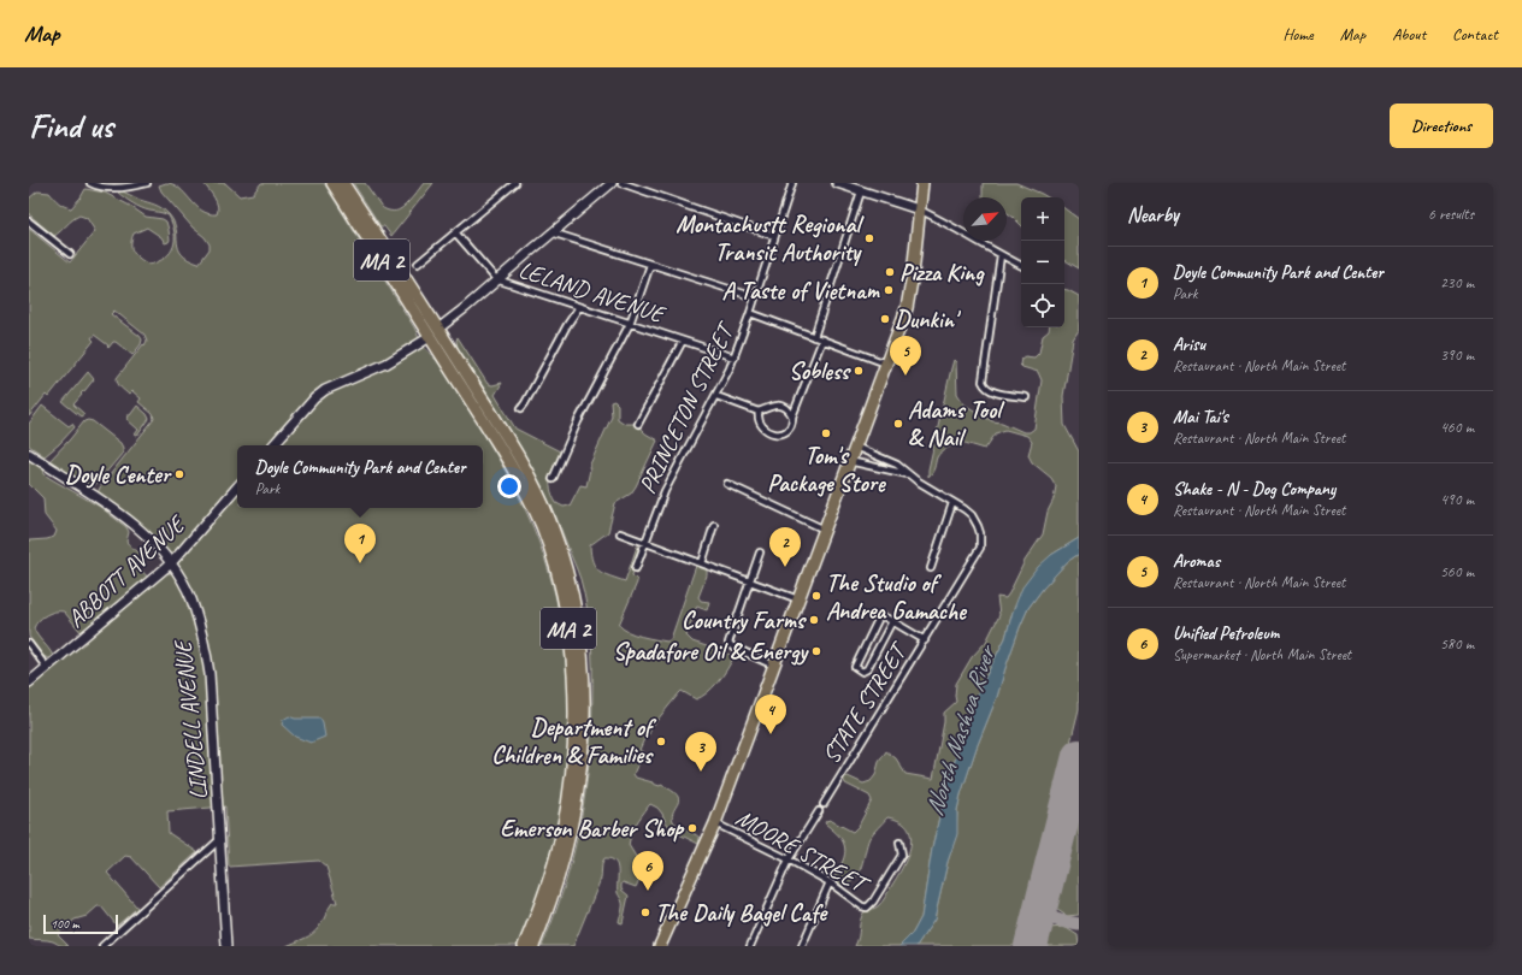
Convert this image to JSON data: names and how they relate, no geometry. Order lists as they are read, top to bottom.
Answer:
{
  "streets": {
    "highway": ["MA 2"],
    "street": [
      "LELAND AVENUE",
      "PRINCETON STREET",
      "ABBOTT AVENUE",
      "STATE STREET",
      "LINDELL AVENUE",
      "MOORE STREET"
    ]
  },
  "crossings": [
    ["LELAND AVENUE", "PRINCETON STREET"],
    ["ABBOTT AVENUE", "LINDELL AVENUE"]
  ],
  "water": ["North Nashua River"],
  "places": [
    "Montachustt Regional Transit Authority",
    "Pizza King",
    "A Taste of Vietnam",
    "Dunkin'",
    "Sobless",
    "Adams Tool & Nail",
    "Tom's Package Store",
    "Doyle Center",
    "The Studio of Andrea Gamache",
    "Country Farms",
    "Spadafore Oil & Energy",
    "Department of Children & Families",
    "Emerson Barber Shop",
    "The Daily Bagel Cafe"
  ],
  "scale_bar": "100 m",
  "north": "top right",
  "page": {
    "header": "Map",
    "nav": [
      "Home",
      "Map",
      "About",
      "Contact"
    ],
    "buttons": "Directions",
    "title": "Find us",
    "heading": ["Nearby", "6 results"],
    "map_buttons": ["+", "−"],
    "list": [
      {
        "mark": "1",
        "name": "Doyle Community Park and Center",
        "note": "Park",
        "value": "230 m"
      },
      {
        "mark": "2",
        "name": "Arisu",
        "note": "Restaurant · North Main Street",
        "value": "390 m"
      },
      {
        "mark": "3",
        "name": "Mai Tai's",
        "note": "Restaurant · North Main Street",
        "value": "460 m"
      },
      {
        "mark": "4",
        "name": "Shake - N - Dog Company",
        "note": "Restaurant · North Main Street",
        "value": "490 m"
      },
      {
        "mark": "5",
        "name": "Aromas",
        "note": "Restaurant · North Main Street",
        "value": "560 m"
      },
      {
        "mark": "6",
        "name": "Unified Petroleum",
        "note": "Supermarket · North Main Street",
        "value": "580 m"
      }
    ],
    "pins": [
      "5",
      "1",
      "2",
      "4",
      "3",
      "6"
    ],
    "popup": ["Doyle Community Park and Center", "Park"],
    "scale": "100 m"
  }
}
